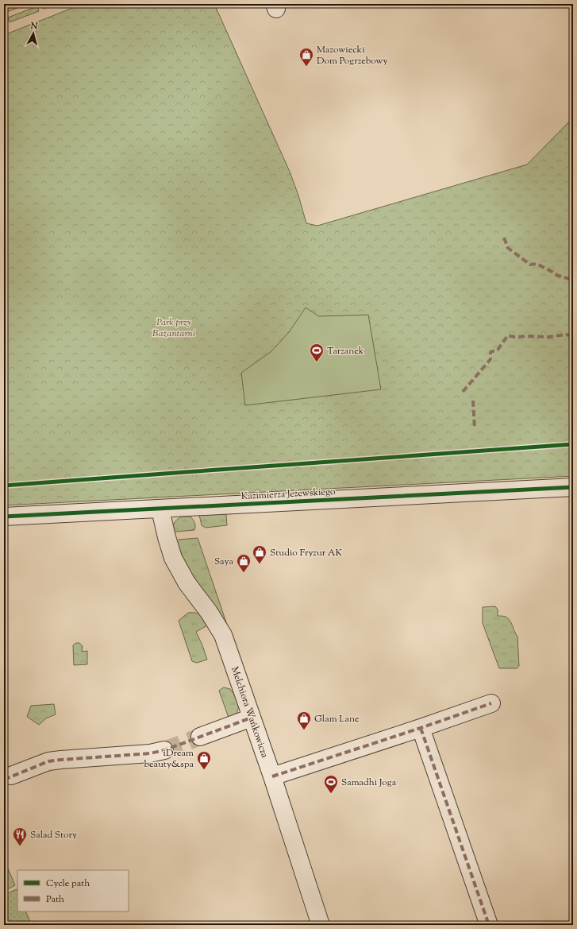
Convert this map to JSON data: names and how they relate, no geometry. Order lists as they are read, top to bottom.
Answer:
{
  "streets": {
    "street": ["Kazimierza Jeżewskiego", "Melchiora Wańkowicza"]
  },
  "crossings": [
    ["Kazimierza Jeżewskiego", "Melchiora Wańkowicza"]
  ],
  "parks": ["Park przy Bażantarni"],
  "places": {
    "shop": [
      "Mazowiecki Dom Pogrzebowy",
      "Studio Fryzur AK",
      "Saya",
      "Glam Lane",
      "iDream beauty&spa"
    ],
    "sports": ["Tarzanek", "Samadhi Joga"],
    "restaurant": ["Salad Story"]
  },
  "legend": ["Cycle path", "Path"],
  "north": "top"
}
